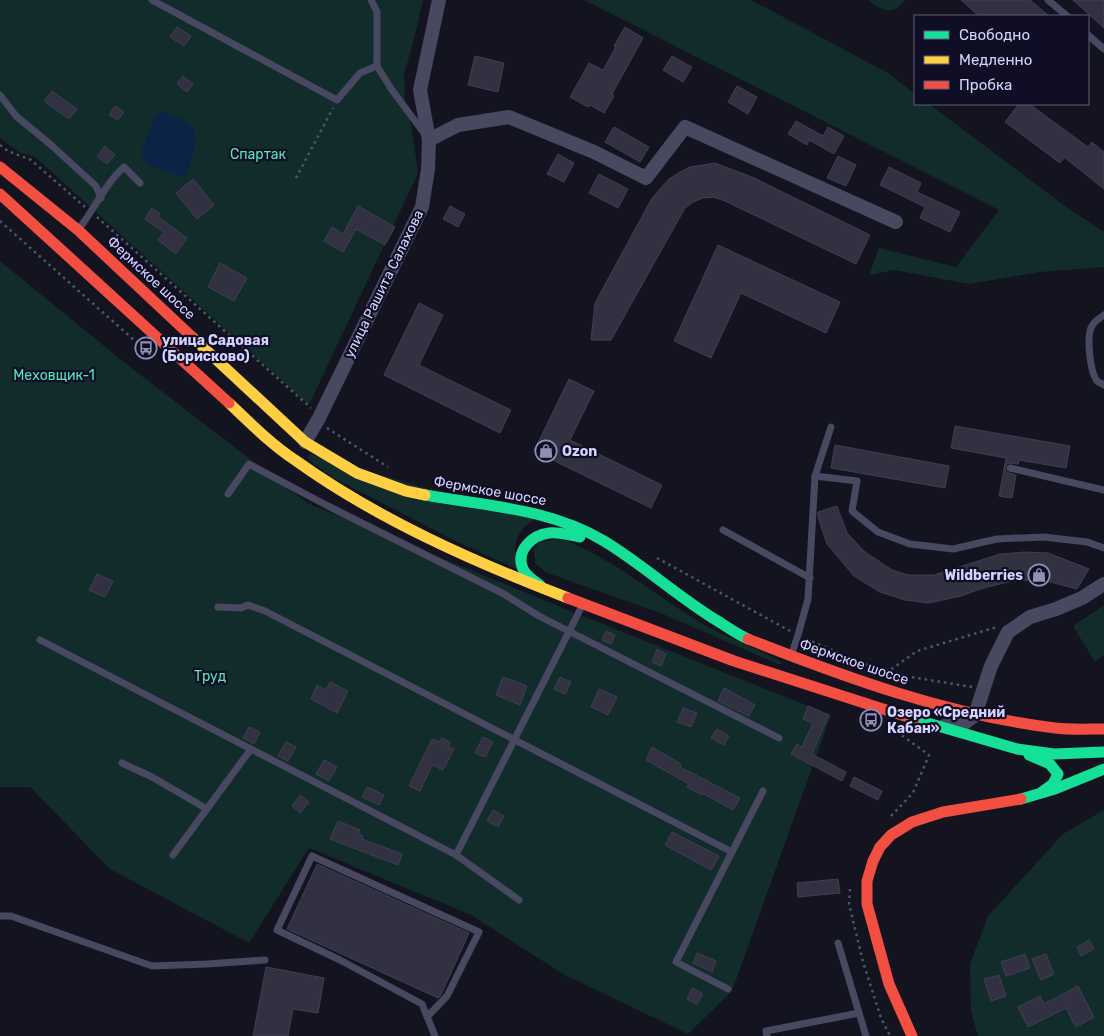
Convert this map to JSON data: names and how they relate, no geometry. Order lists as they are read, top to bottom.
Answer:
{
  "streets": {
    "main road": ["Фермское шоссе"],
    "street": ["улица Рашита Салахова"]
  },
  "crossings": [
    ["Фермское шоссе", "улица Рашита Салахова"]
  ],
  "parks": ["Спартак", "Меховщик-1", "Труд"],
  "places": {
    "bus stop": ["улица Садовая (Борисково)", "Озеро «Средний Кабан»"],
    "shop": ["Ozon", "Wildberries"]
  },
  "legend": ["Свободно", "Медленно", "Пробка"]
}
